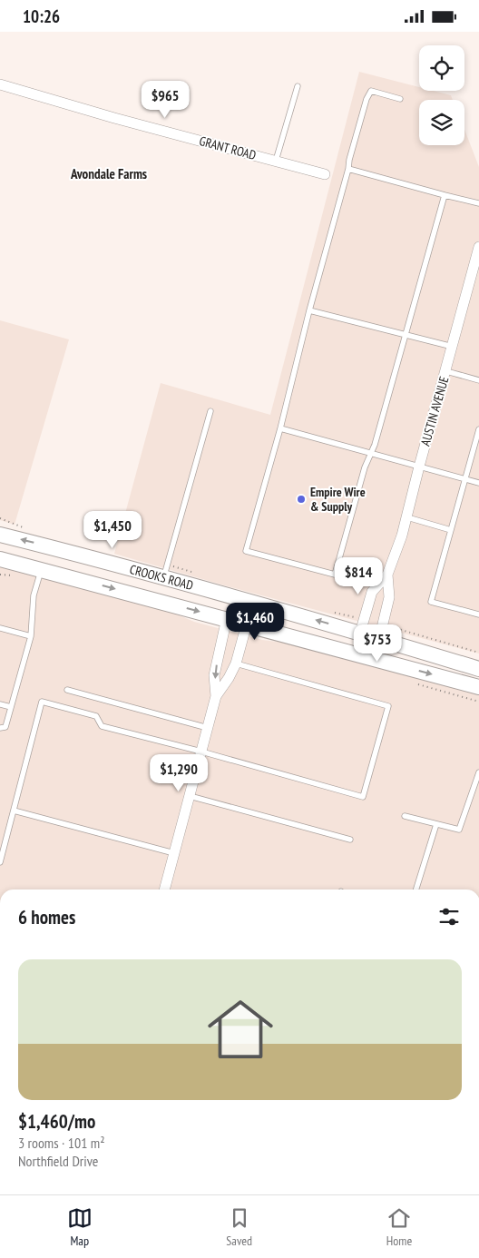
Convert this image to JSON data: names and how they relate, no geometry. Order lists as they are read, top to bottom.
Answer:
{
  "streets": {
    "main road": ["CROOKS ROAD"],
    "street": ["GRANT ROAD", "AUSTIN AVENUE"]
  },
  "crossings": [
    ["AUSTIN AVENUE", "CROOKS ROAD"]
  ],
  "districts": ["Avondale Farms"],
  "places": ["Empire Wire & Supply"],
  "page": {
    "status": "10:26",
    "price": [
      "$965",
      "$1,450",
      "$814",
      "$1,460",
      "$753",
      "$1,290"
    ],
    "heading": "6 homes",
    "list": [
      {
        "name": "$1,460/mo",
        "note": "3 rooms · 101 m² · Northfield Drive"
      }
    ],
    "tabs": ["Map", "Saved", "Home"]
  }
}
